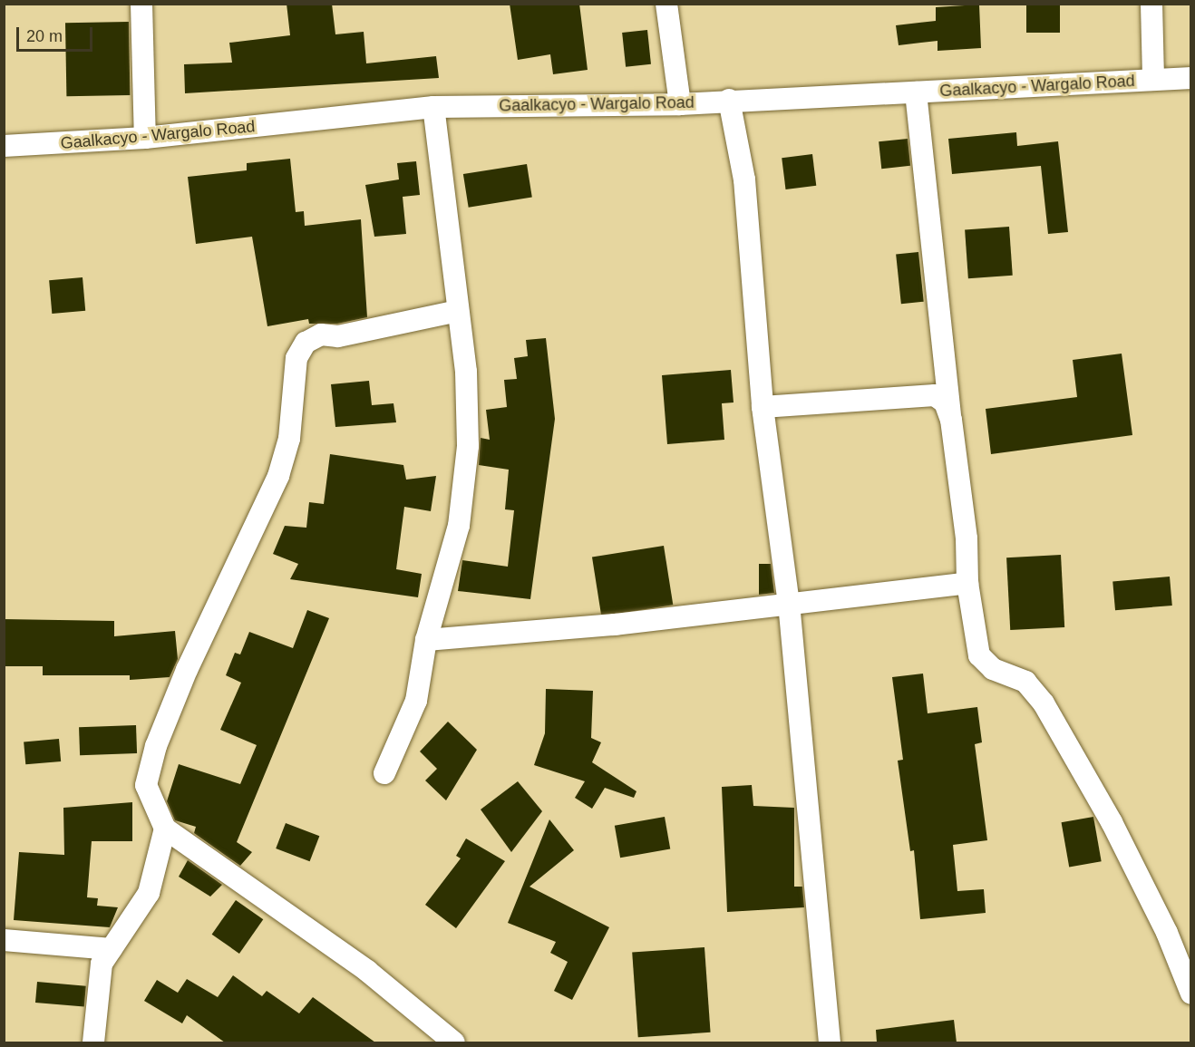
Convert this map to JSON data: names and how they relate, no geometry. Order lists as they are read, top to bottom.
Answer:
{
  "streets": {
    "street": ["Gaalkacyo - Wargalo Road"]
  },
  "scale_bar": "20 m"
}
